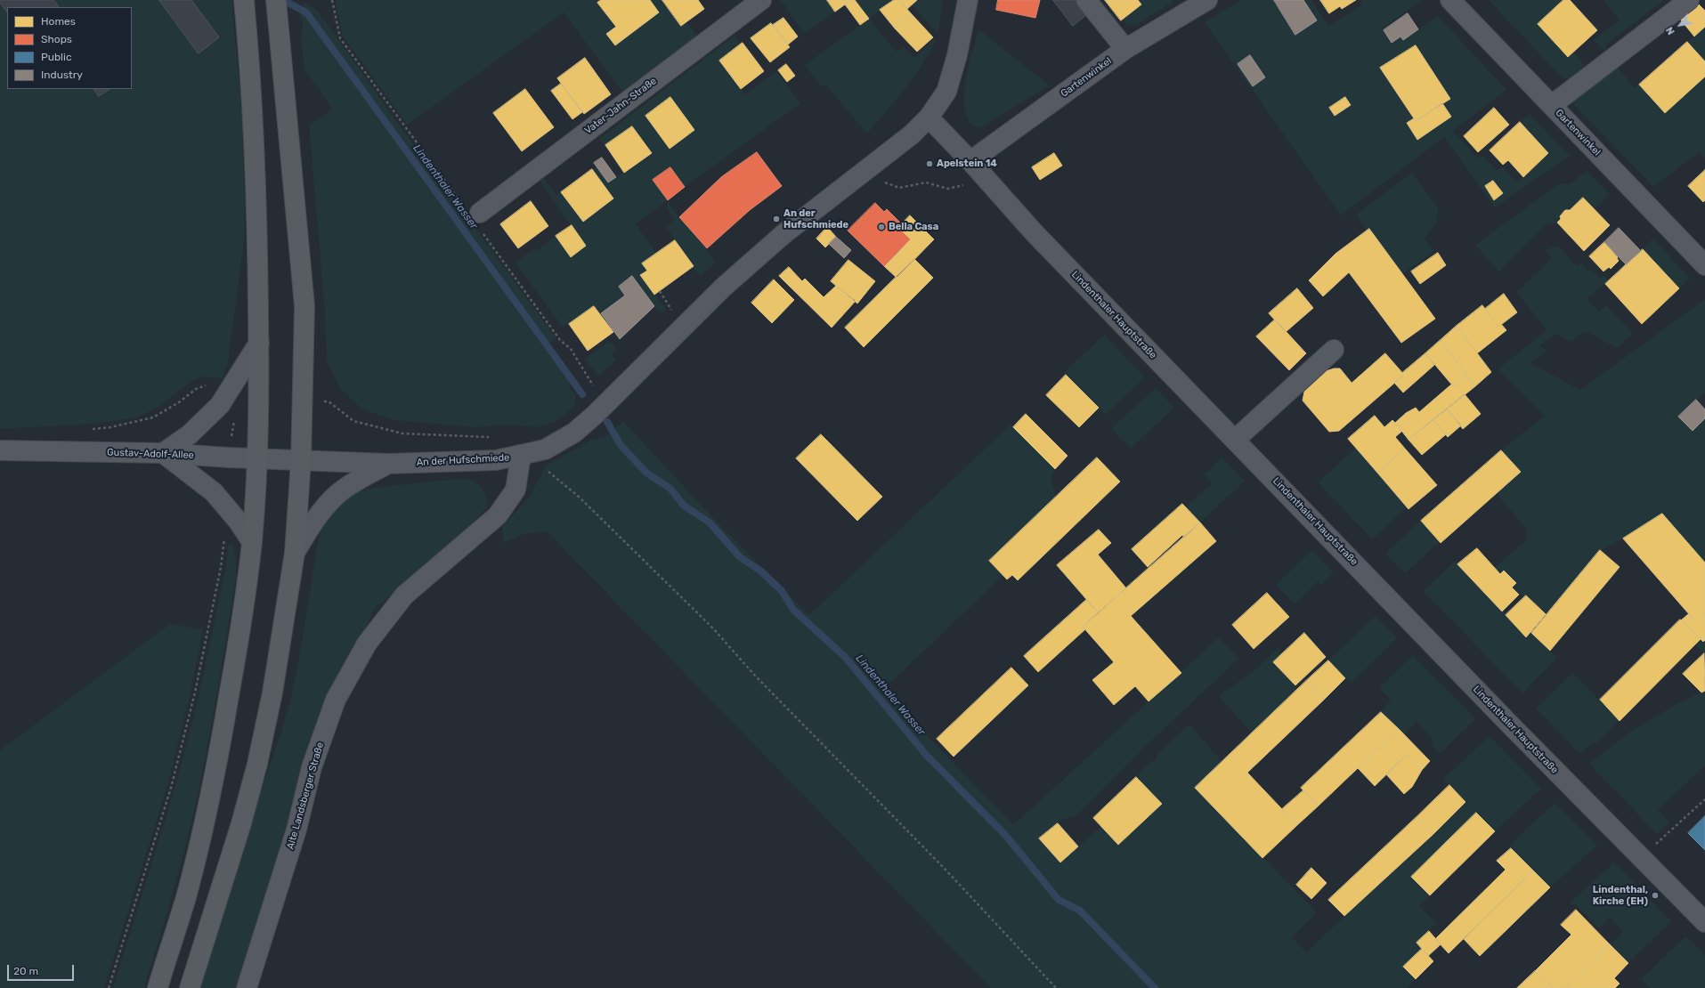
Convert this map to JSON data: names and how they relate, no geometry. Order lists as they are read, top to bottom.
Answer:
{
  "streets": {
    "street": [
      "Gartenwinkel",
      "Vater-Jahn-Straße",
      "Lindenthaler Hauptstraße",
      "Gustav-Adolf-Allee",
      "An der Hufschmiede",
      "Alte Landsberger Straße"
    ]
  },
  "crossings": [
    ["Gartenwinkel", "Lindenthaler Hauptstraße"],
    ["Lindenthaler Hauptstraße", "An der Hufschmiede"],
    ["Gustav-Adolf-Allee", "An der Hufschmiede"],
    ["An der Hufschmiede", "Alte Landsberger Straße"]
  ],
  "water": ["Lindenthaler Wasser"],
  "places": [
    "Apelstein 14",
    "An der Hufschmiede",
    "Bella Casa",
    "Lindenthal, Kirche (EH)"
  ],
  "legend": [
    "Homes",
    "Shops",
    "Public",
    "Industry"
  ],
  "scale_bar": "20 m",
  "north": "bottom left"
}
